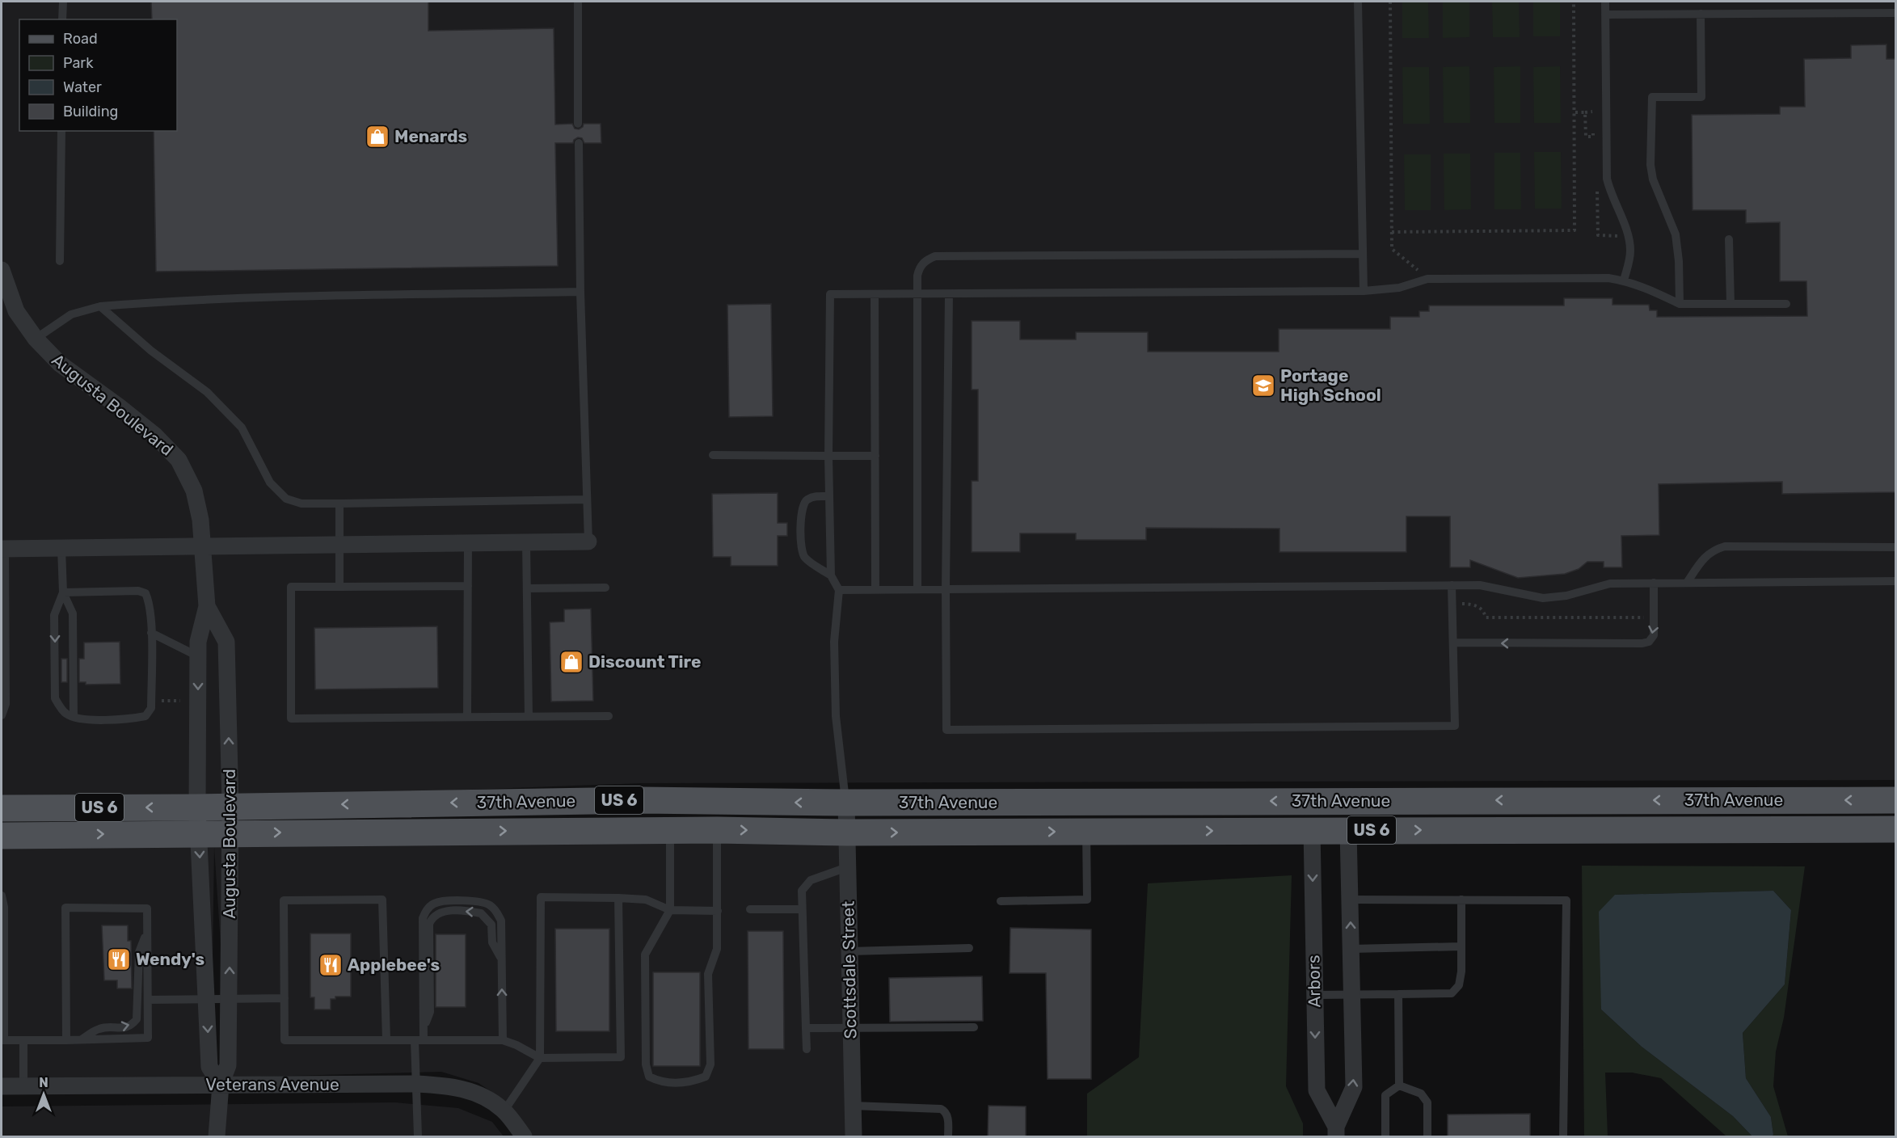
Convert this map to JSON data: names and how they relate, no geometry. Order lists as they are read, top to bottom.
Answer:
{
  "streets": {
    "main road": ["US 6", "37th Avenue"],
    "street": [
      "Augusta Boulevard",
      "Scottsdale Street",
      "Arbors",
      "Veterans Avenue"
    ]
  },
  "crossings": [
    ["Augusta Boulevard", "37th Avenue"],
    ["Augusta Boulevard", "Veterans Avenue"],
    ["37th Avenue", "Scottsdale Street"],
    ["37th Avenue", "Arbors"]
  ],
  "places": {
    "shop": ["Menards", "Discount Tire"],
    "school or university": ["Portage High School"],
    "restaurant": ["Wendy's", "Applebee's"]
  },
  "legend": [
    "Road",
    "Park",
    "Water",
    "Building"
  ],
  "north": "top"
}
